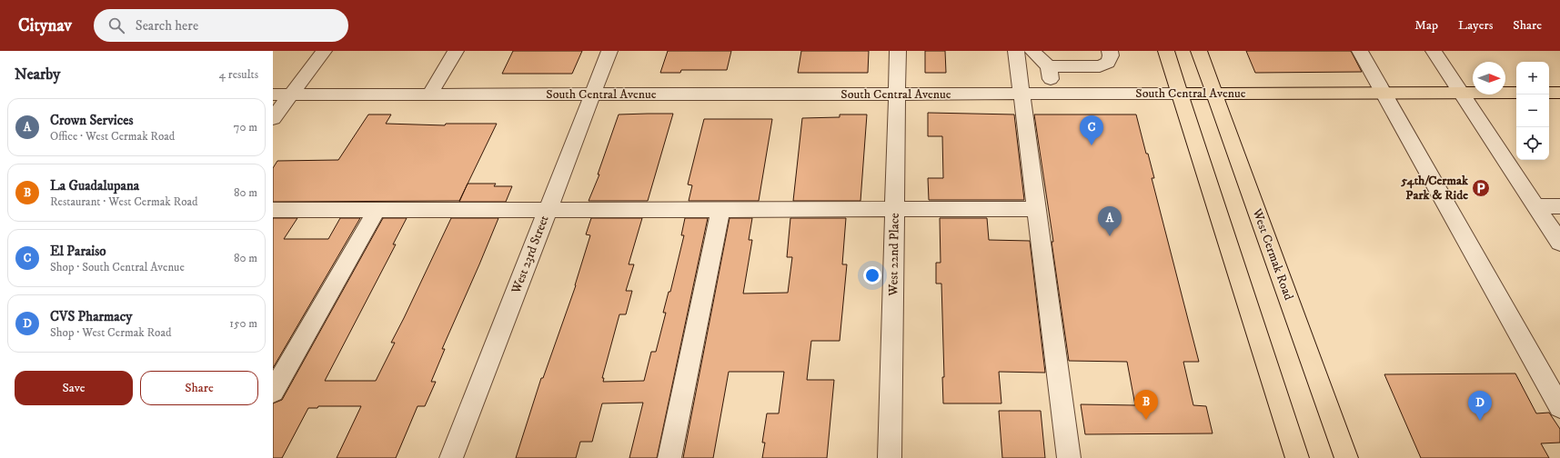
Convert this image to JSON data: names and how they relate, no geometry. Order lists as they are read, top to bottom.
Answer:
{
  "streets": {
    "main road": ["South Central Avenue", "West Cermak Road"],
    "street": ["West 23rd Street", "West 22nd Place"]
  },
  "crossings": [
    ["South Central Avenue", "West 23rd Street"],
    ["South Central Avenue", "West 22nd Place"],
    ["South Central Avenue", "West Cermak Road"]
  ],
  "places": {
    "parking": ["54th/Cermak Park & Ride"]
  },
  "north": "right",
  "page": {
    "header": "Citynav",
    "search": "Search here",
    "nav": ["Map", "Layers", "Share"],
    "heading": ["Nearby", "4 results"],
    "map_buttons": ["+", "−"],
    "list": [
      {
        "mark": "A",
        "name": "Crown Services",
        "note": "Office · West Cermak Road",
        "value": "70 m"
      },
      {
        "mark": "B",
        "name": "La Guadalupana",
        "note": "Restaurant · West Cermak Road",
        "value": "80 m"
      },
      {
        "mark": "C",
        "name": "El Paraiso",
        "note": "Shop · South Central Avenue",
        "value": "80 m"
      },
      {
        "mark": "D",
        "name": "CVS Pharmacy",
        "note": "Shop · West Cermak Road",
        "value": "150 m"
      }
    ],
    "pins": [
      "C",
      "A",
      "B",
      "D"
    ],
    "buttons": ["Save", "Share"]
  }
}
